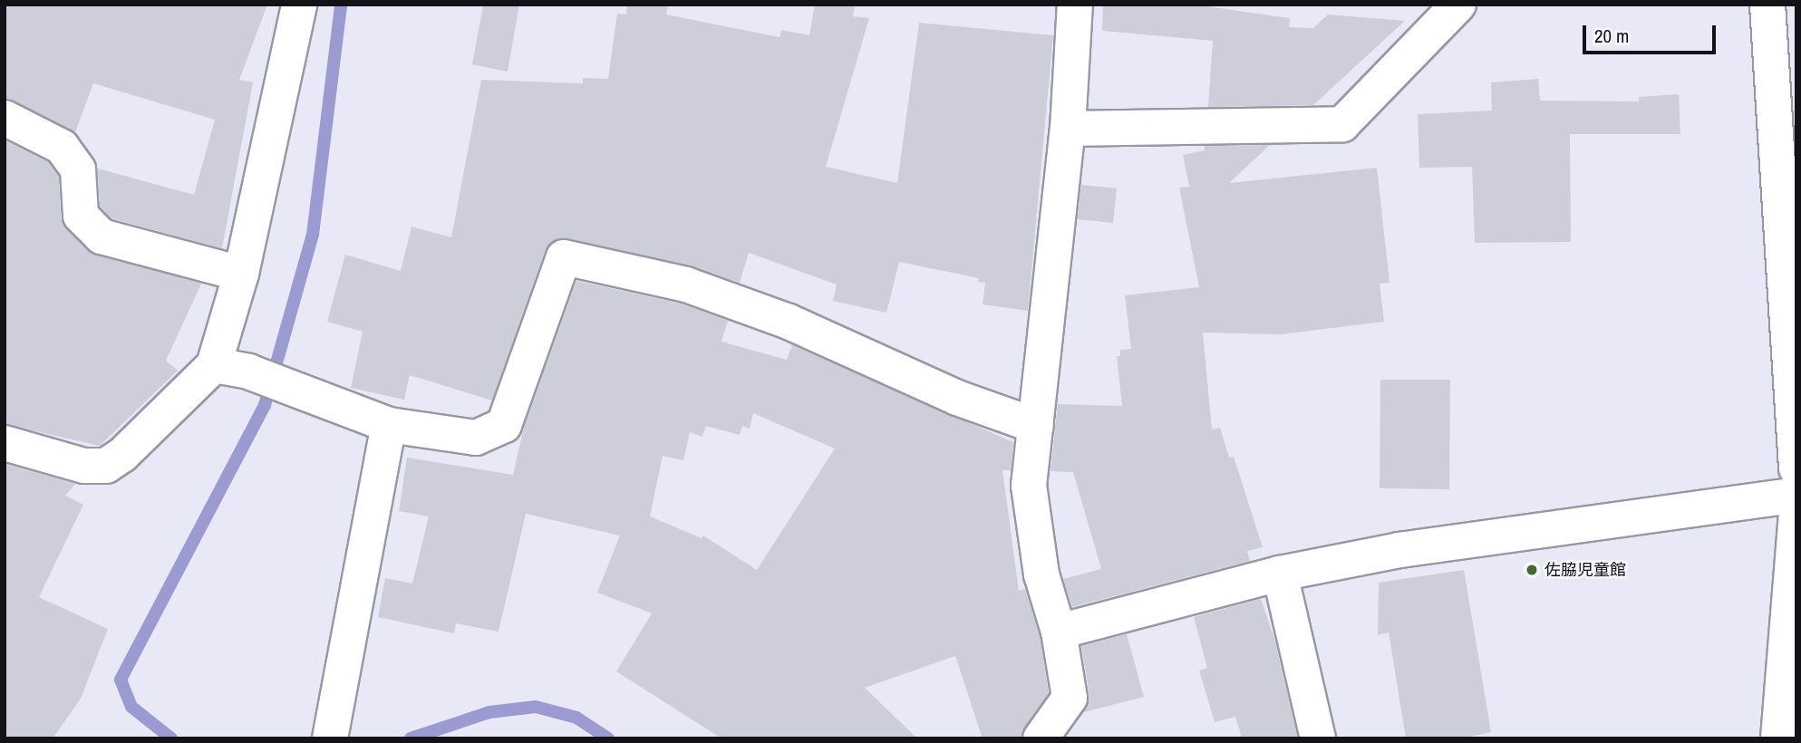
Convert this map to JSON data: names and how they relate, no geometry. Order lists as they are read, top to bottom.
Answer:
{
  "places": ["佐脇児童館"],
  "scale_bar": "20 m"
}
